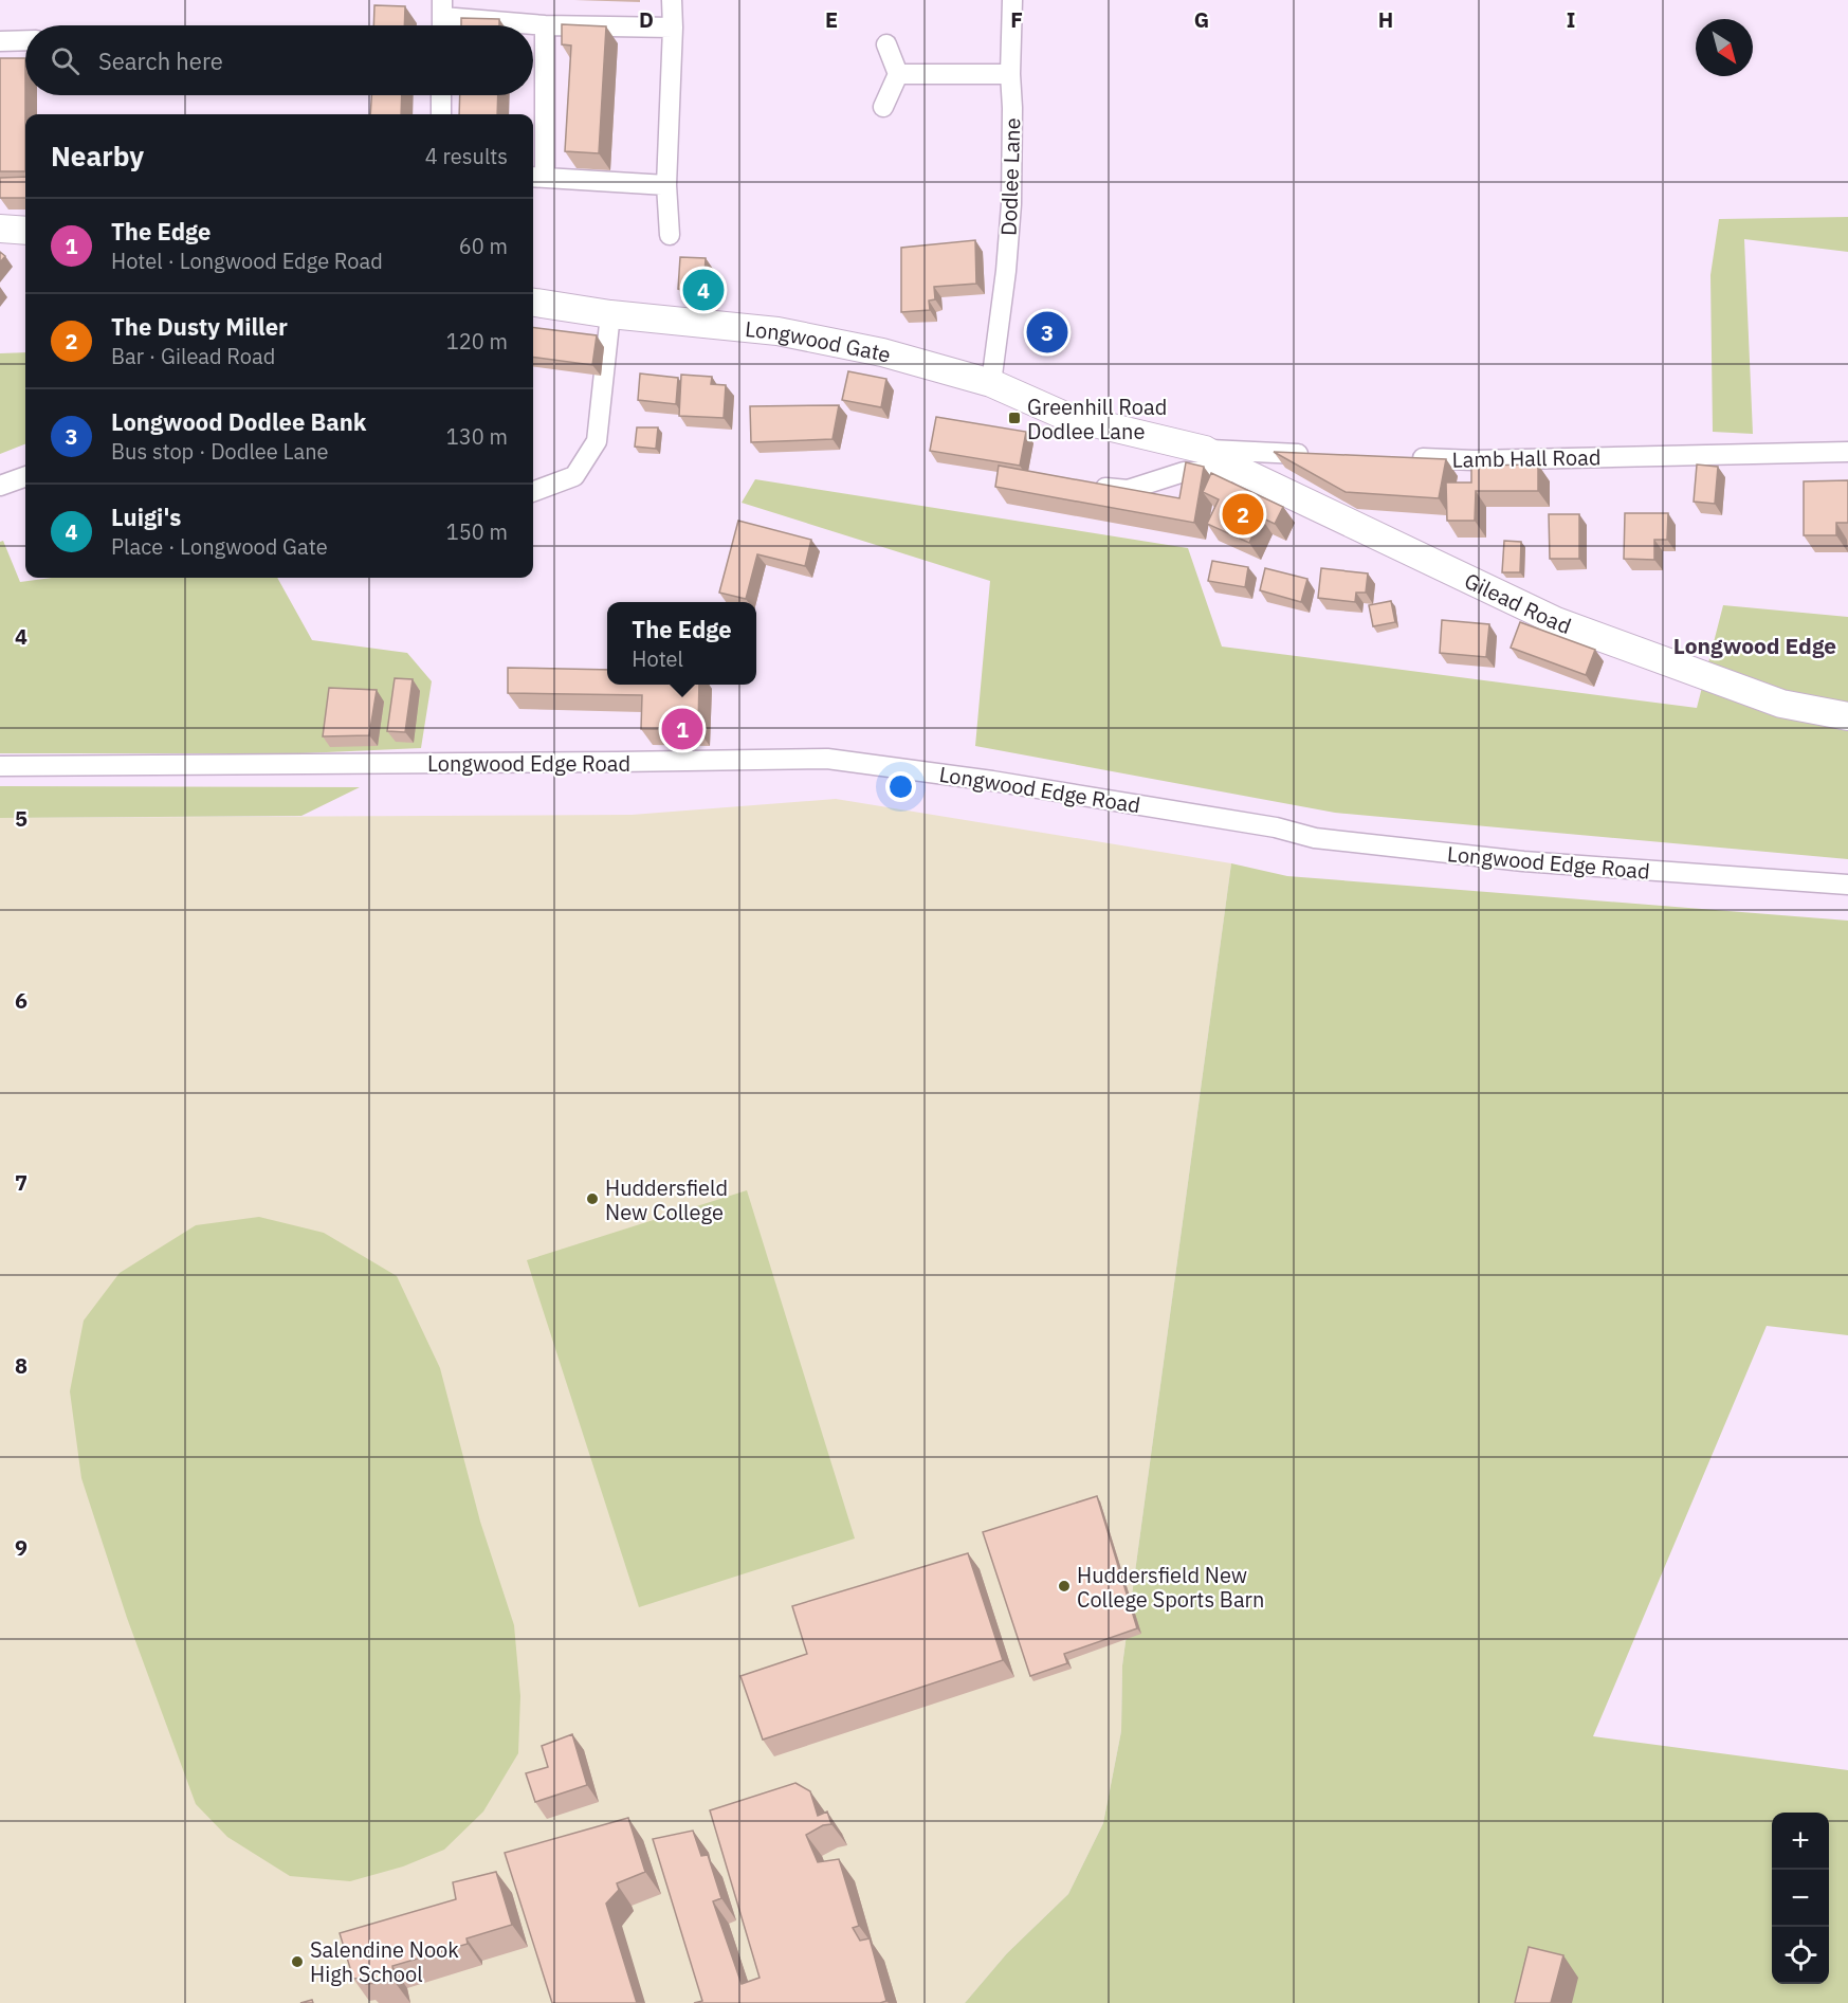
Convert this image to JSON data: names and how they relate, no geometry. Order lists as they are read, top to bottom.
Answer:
{
  "streets": {
    "street": [
      "Dodlee Lane",
      "Longwood Gate",
      "Lamb Hall Road",
      "Gilead Road",
      "Longwood Edge Road"
    ]
  },
  "crossings": [
    ["Dodlee Lane", "Longwood Gate"],
    ["Longwood Gate", "Gilead Road"]
  ],
  "districts": ["Longwood Edge"],
  "places": {
    "transit": ["Greenhill Road Dodlee Lane"],
    "other": ["Huddersfield New College", "Huddersfield New College Sports Barn", "Salendine Nook High School"]
  },
  "north": "bottom right",
  "page": {
    "search": "Search here",
    "heading": ["Nearby", "4 results"],
    "list": [
      {
        "mark": "1",
        "name": "The Edge",
        "note": "Hotel · Longwood Edge Road",
        "value": "60 m"
      },
      {
        "mark": "2",
        "name": "The Dusty Miller",
        "note": "Bar · Gilead Road",
        "value": "120 m"
      },
      {
        "mark": "3",
        "name": "Longwood Dodlee Bank",
        "note": "Bus stop · Dodlee Lane",
        "value": "130 m"
      },
      {
        "mark": "4",
        "name": "Luigi's",
        "note": "Place · Longwood Gate",
        "value": "150 m"
      }
    ],
    "pins": [
      "4",
      "3",
      "2",
      "1"
    ],
    "popup": ["The Edge", "Hotel"],
    "map_buttons": ["+", "−"]
  },
  "grid": {
    "columns": [
      "D",
      "E",
      "F",
      "G",
      "H",
      "I"
    ],
    "rows": [
      "4",
      "5",
      "6",
      "7",
      "8",
      "9"
    ]
  }
}
